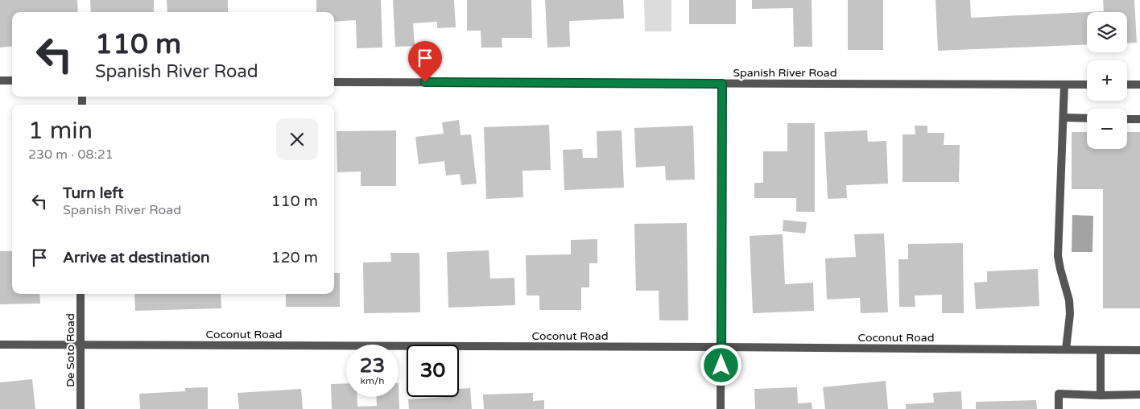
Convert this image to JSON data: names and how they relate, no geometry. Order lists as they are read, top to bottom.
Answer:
{
  "streets": {
    "street": ["Spanish River Road", "Coconut Road", "De Soto Road"]
  },
  "crossings": [
    ["Coconut Road", "De Soto Road"]
  ],
  "page": {
    "map_buttons": ["+", "−"],
    "turn": ["110 m", "Spanish River Road"],
    "heading": ["1 min", "230 m · 08:21"],
    "list": [
      {
        "name": "Turn left",
        "note": "Spanish River Road",
        "value": "110 m"
      },
      {
        "name": "Arrive at destination",
        "value": "120 m"
      }
    ],
    "speed": "23 km/h",
    "limit": "30"
  }
}
